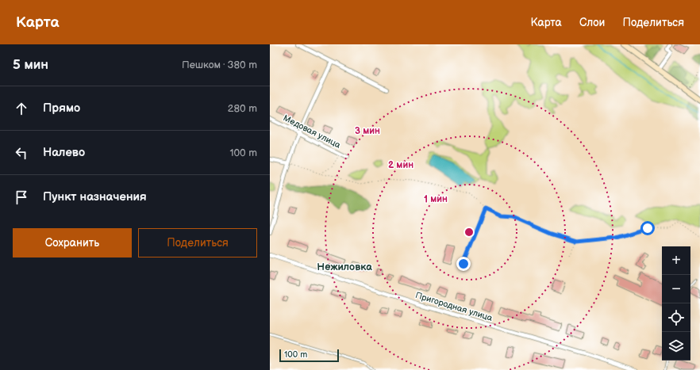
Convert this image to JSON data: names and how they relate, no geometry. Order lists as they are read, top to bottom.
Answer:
{
  "streets": {
    "street": ["Медовая улица", "Пригородная улица"]
  },
  "districts": ["Нежиловка"],
  "scale_bar": "100 m",
  "page": {
    "header": "Карта",
    "nav": ["Карта", "Слои", "Поделиться"],
    "heading": ["5 мин", "Пешком · 380 m"],
    "list": [
      ["Прямо", "280 m"],
      ["Налево", "100 m"],
      "Пункт назначения"
    ],
    "buttons": ["Сохранить", "Поделиться"],
    "map_buttons": ["+", "−"],
    "scale": "100 m"
  },
  "rings": ["3 мин", "2 мин", "1 мин"]
}
